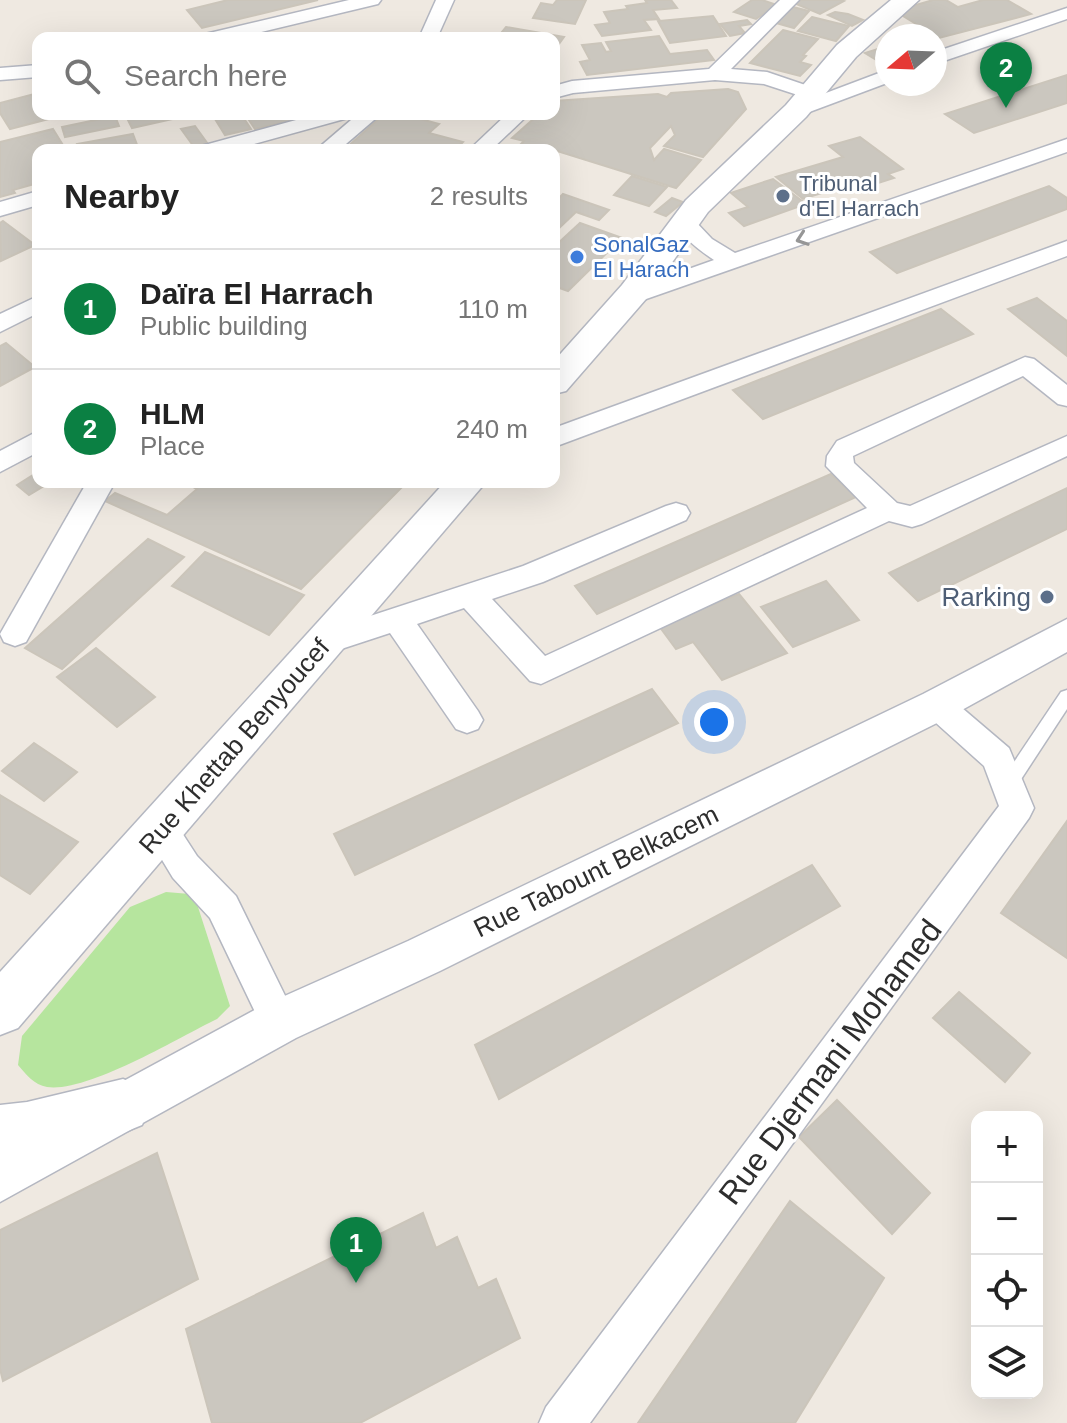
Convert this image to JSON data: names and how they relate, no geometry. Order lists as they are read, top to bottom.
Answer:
{
  "streets": {
    "main road": ["Rue Khettab Benyoucef"],
    "street": ["Rue Tabount Belkacem", "Rue Djermani Mohamed"]
  },
  "crossings": [
    ["Rue Tabount Belkacem", "Rue Djermani Mohamed"]
  ],
  "places": ["Tribunal d'El Harrach", "SonalGaz El Harach", "Rarking"],
  "north": "left",
  "page": {
    "search": "Search here",
    "pins": ["2", "1"],
    "heading": ["Nearby", "2 results"],
    "list": [
      {
        "mark": "1",
        "name": "Daïra El Harrach",
        "note": "Public building",
        "value": "110 m"
      },
      {
        "mark": "2",
        "name": "HLM",
        "note": "Place",
        "value": "240 m"
      }
    ],
    "map_buttons": ["+", "−"]
  }
}
